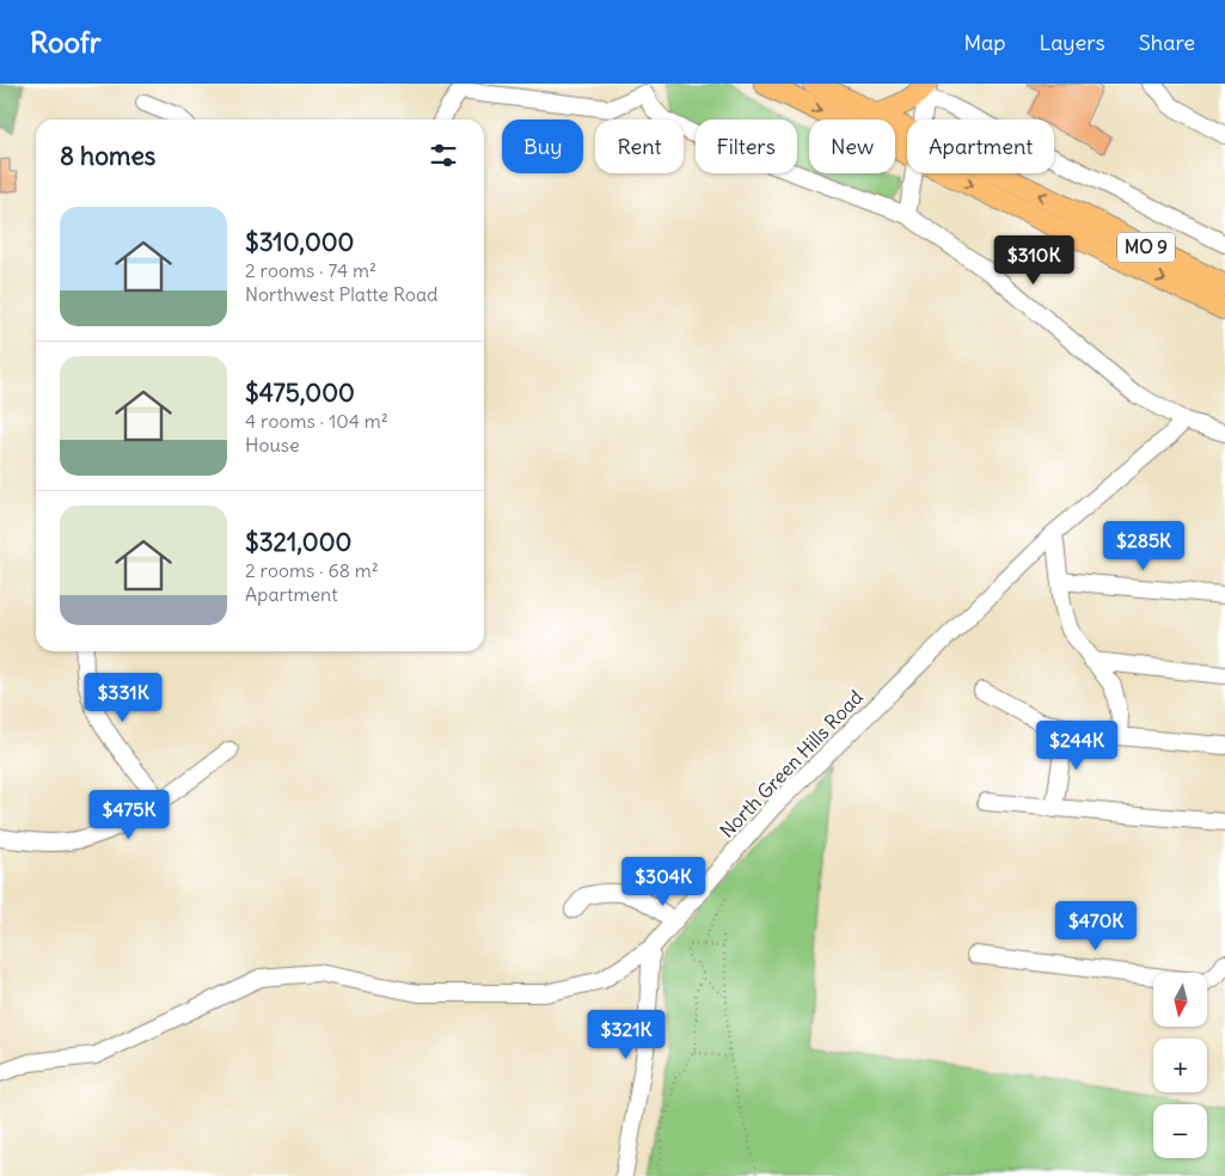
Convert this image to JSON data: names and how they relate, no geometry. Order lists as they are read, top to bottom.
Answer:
{
  "streets": {
    "main road": ["MO 9"],
    "street": ["North Green Hills Road"]
  },
  "north": "bottom",
  "page": {
    "header": "Roofr",
    "nav": ["Map", "Layers", "Share"],
    "chip": [
      "Buy",
      "Rent",
      "Filters",
      "New",
      "Apartment"
    ],
    "heading": "8 homes",
    "list": [
      {
        "name": "$310,000",
        "note": "2 rooms · 74 m² · Northwest Platte Road"
      },
      {
        "name": "$475,000",
        "note": "4 rooms · 104 m² · House"
      },
      {
        "name": "$321,000",
        "note": "2 rooms · 68 m² · Apartment"
      }
    ],
    "price": [
      "$310K",
      "$285K",
      "$331K",
      "$244K",
      "$475K",
      "$304K",
      "$470K",
      "$321K"
    ],
    "map_buttons": ["+", "−"]
  }
}
